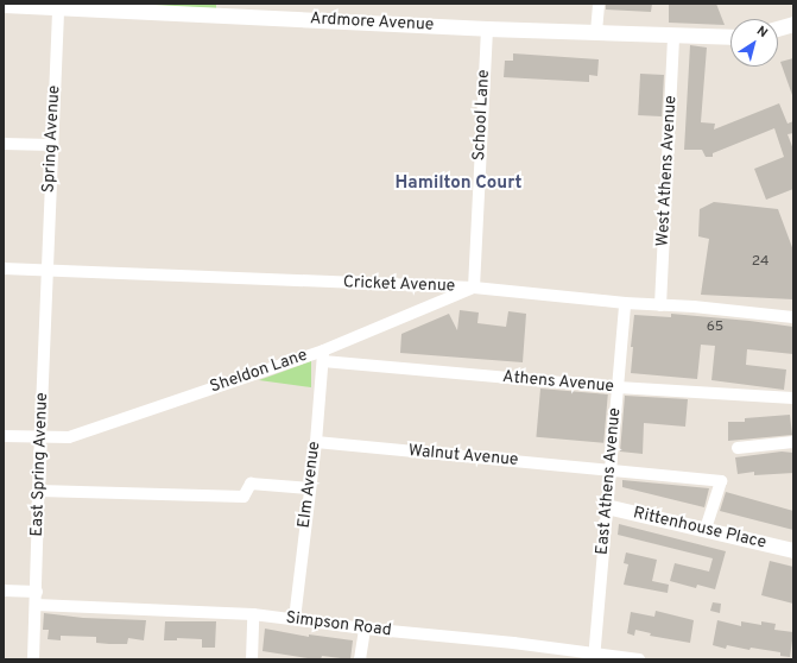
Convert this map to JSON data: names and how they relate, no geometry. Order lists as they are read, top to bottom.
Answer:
{
  "streets": {
    "street": [
      "Ardmore Avenue",
      "School Lane",
      "Spring Avenue",
      "West Athens Avenue",
      "Cricket Avenue",
      "Sheldon Lane",
      "Athens Avenue",
      "Walnut Avenue",
      "East Spring Avenue",
      "East Athens Avenue",
      "Elm Avenue",
      "Rittenhouse Place",
      "Simpson Road"
    ]
  },
  "crossings": [
    ["Ardmore Avenue", "School Lane"],
    ["Ardmore Avenue", "Spring Avenue"],
    ["Ardmore Avenue", "West Athens Avenue"],
    ["School Lane", "Cricket Avenue"],
    ["School Lane", "Sheldon Lane"],
    ["Spring Avenue", "Cricket Avenue"],
    ["Spring Avenue", "East Spring Avenue"],
    ["West Athens Avenue", "Cricket Avenue"],
    ["Cricket Avenue", "Sheldon Lane"],
    ["Cricket Avenue", "East Spring Avenue"],
    ["Cricket Avenue", "East Athens Avenue"],
    ["Sheldon Lane", "Athens Avenue"],
    ["Sheldon Lane", "East Spring Avenue"],
    ["Sheldon Lane", "Elm Avenue"],
    ["Athens Avenue", "East Athens Avenue"],
    ["Athens Avenue", "Elm Avenue"],
    ["Walnut Avenue", "East Athens Avenue"],
    ["Walnut Avenue", "Elm Avenue"],
    ["Walnut Avenue", "Rittenhouse Place"],
    ["East Spring Avenue", "Simpson Road"],
    ["East Athens Avenue", "Rittenhouse Place"],
    ["East Athens Avenue", "Simpson Road"],
    ["Elm Avenue", "Simpson Road"]
  ],
  "districts": ["Hamilton Court"],
  "house_numbers": ["24", "65"],
  "north": "top right"
}
